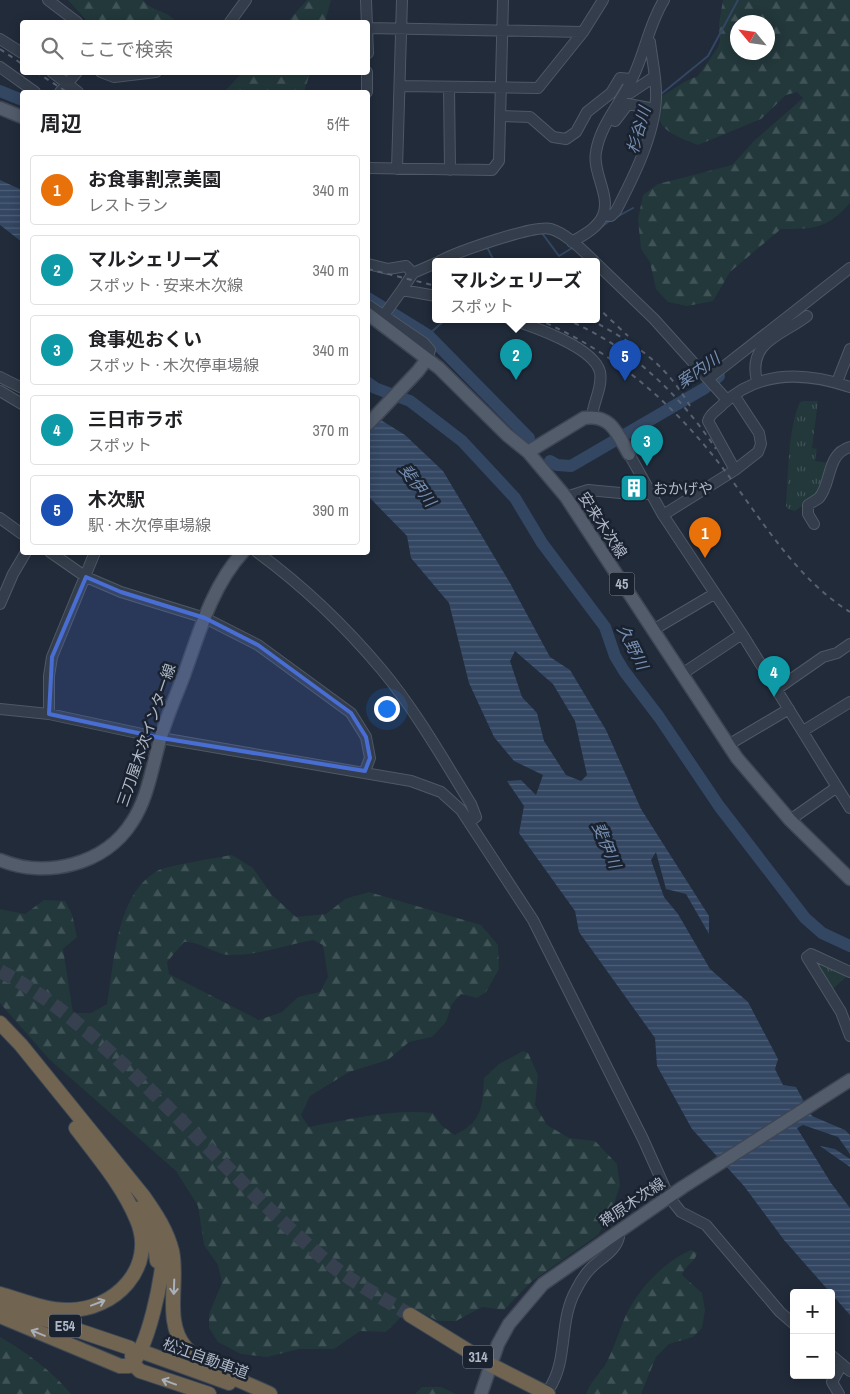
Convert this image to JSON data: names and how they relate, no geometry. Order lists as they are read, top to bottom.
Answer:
{
  "streets": {
    "highway": ["E54", "314", "松江自動車道"],
    "main road": [
      "安来木次線",
      "45",
      "三刀屋木次インター線",
      "稗原木次線"
    ]
  },
  "crossings": [
    ["稗原木次線", "314"]
  ],
  "water": [
    "杉谷川",
    "案内川",
    "斐伊川",
    "久野川"
  ],
  "places": {
    "building": ["おかげや"]
  },
  "north": "top left",
  "page": {
    "search": "ここで検索",
    "heading": ["周辺", "5件"],
    "list": [
      {
        "mark": "1",
        "name": "お食事割烹美園",
        "note": "レストラン",
        "value": "340 m"
      },
      {
        "mark": "2",
        "name": "マルシェリーズ",
        "note": "スポット · 安来木次線",
        "value": "340 m"
      },
      {
        "mark": "3",
        "name": "食事処おくい",
        "note": "スポット · 木次停車場線",
        "value": "340 m"
      },
      {
        "mark": "4",
        "name": "三日市ラボ",
        "note": "スポット",
        "value": "370 m"
      },
      {
        "mark": "5",
        "name": "木次駅",
        "note": "駅 · 木次停車場線",
        "value": "390 m"
      }
    ],
    "popup": ["マルシェリーズ", "スポット"],
    "pins": [
      "2",
      "5",
      "3",
      "1",
      "4"
    ],
    "map_buttons": ["+", "−"]
  }
}
